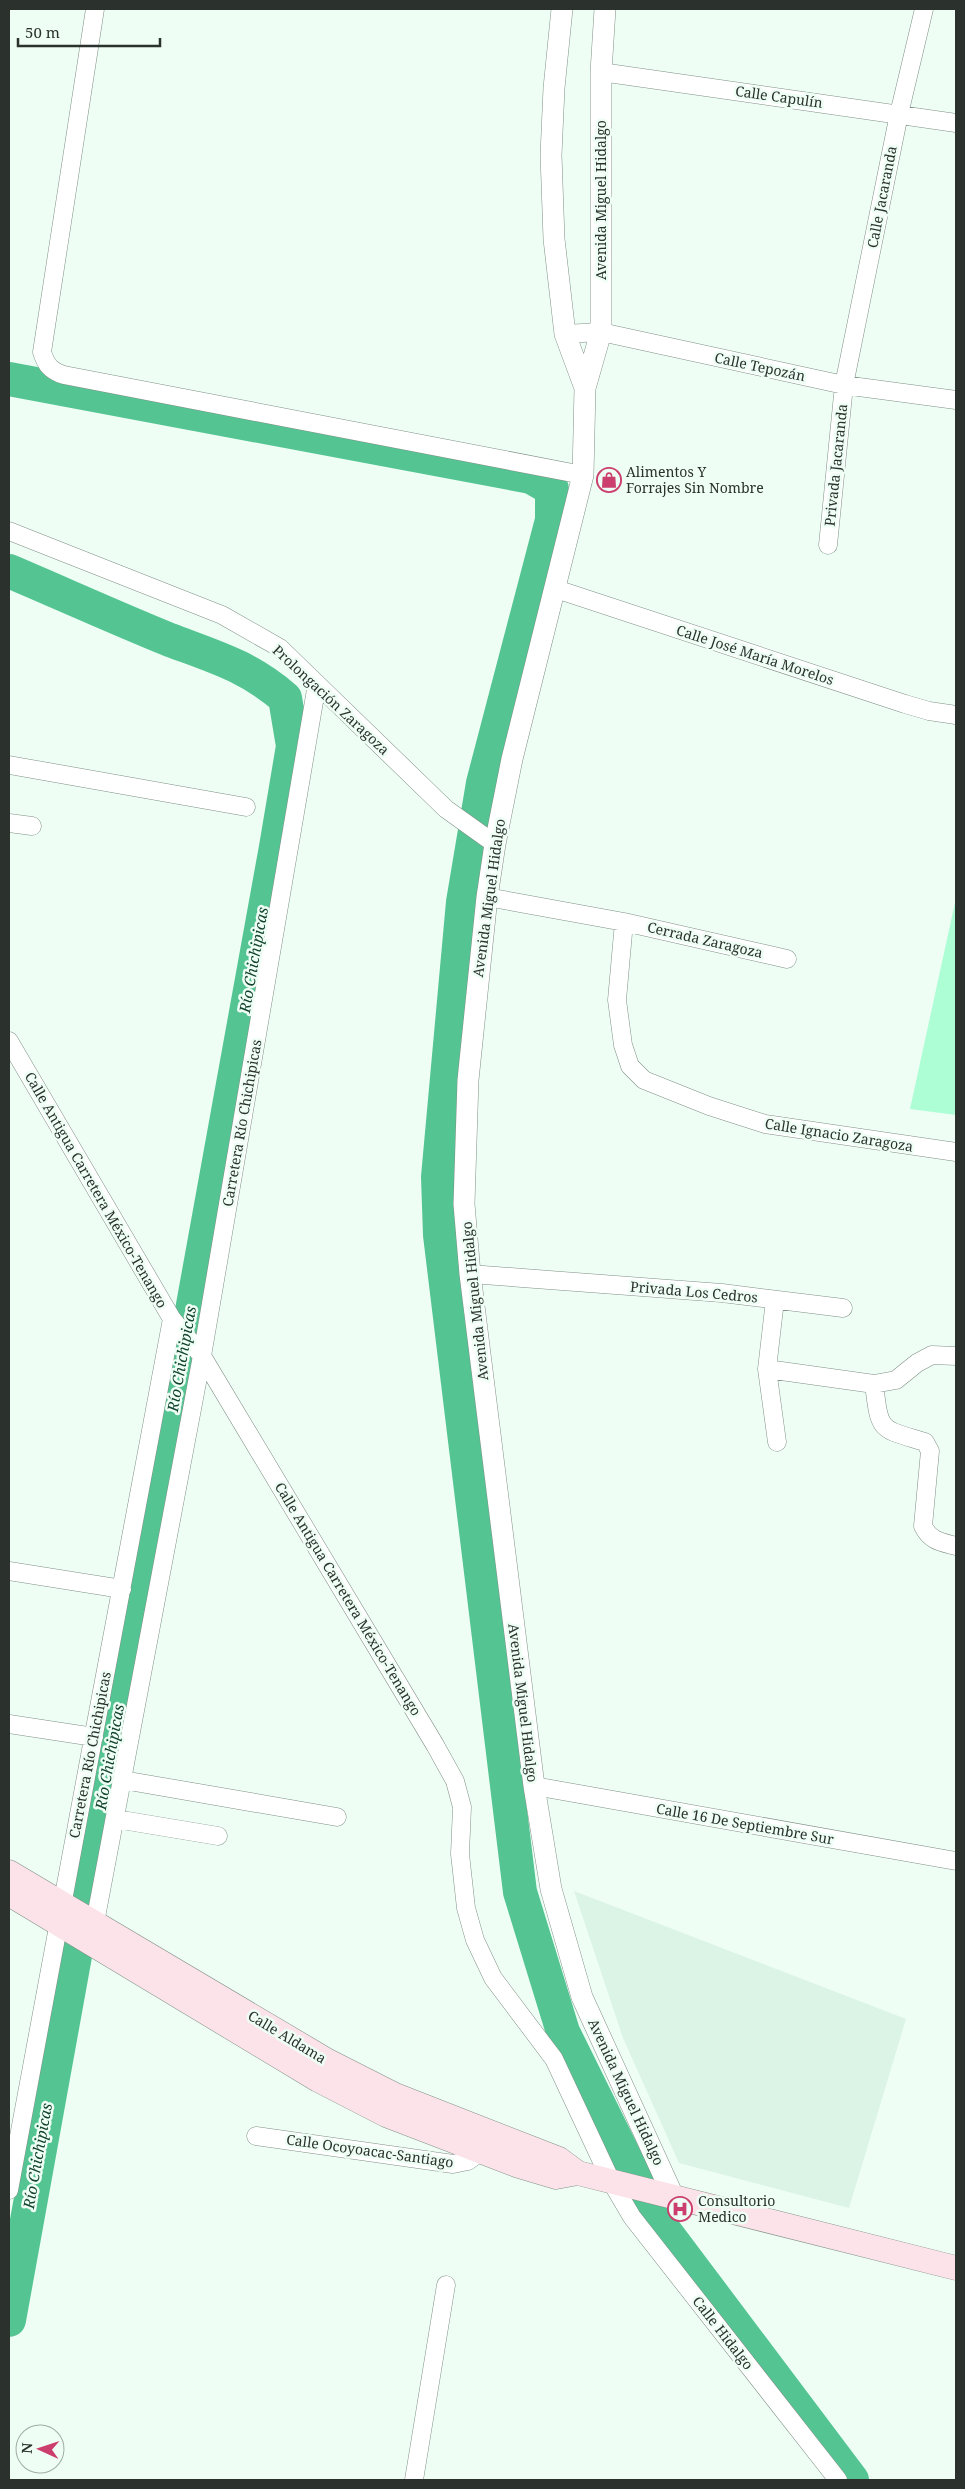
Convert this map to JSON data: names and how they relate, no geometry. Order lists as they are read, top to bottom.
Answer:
{
  "streets": {
    "main road": ["Calle Aldama"],
    "street": [
      "Calle Capulín",
      "Calle Jacaranda",
      "Avenida Miguel Hidalgo",
      "Calle Tepozán",
      "Privada Jacaranda",
      "Calle José María Morelos",
      "Prolongación Zaragoza",
      "Cerrada Zaragoza",
      "Carretera Río Chichipicas",
      "Calle Ignacio Zaragoza",
      "Calle Antigua Carretera México-Tenango",
      "Privada Los Cedros",
      "Calle 16 De Septiembre Sur",
      "Calle Ocoyoacac-Santiago",
      "Calle Hidalgo"
    ]
  },
  "crossings": [
    ["Calle Capulín", "Calle Jacaranda"],
    ["Calle Capulín", "Avenida Miguel Hidalgo"],
    ["Calle Jacaranda", "Calle Tepozán"],
    ["Calle Jacaranda", "Privada Jacaranda"],
    ["Avenida Miguel Hidalgo", "Calle Tepozán"],
    ["Avenida Miguel Hidalgo", "Calle José María Morelos"],
    ["Avenida Miguel Hidalgo", "Prolongación Zaragoza"],
    ["Avenida Miguel Hidalgo", "Calle Antigua Carretera México-Tenango"],
    ["Avenida Miguel Hidalgo", "Privada Los Cedros"],
    ["Avenida Miguel Hidalgo", "Calle 16 De Septiembre Sur"],
    ["Avenida Miguel Hidalgo", "Calle Aldama"],
    ["Avenida Miguel Hidalgo", "Calle Hidalgo"],
    ["Calle Tepozán", "Privada Jacaranda"],
    ["Prolongación Zaragoza", "Carretera Río Chichipicas"],
    ["Cerrada Zaragoza", "Calle Ignacio Zaragoza"],
    ["Carretera Río Chichipicas", "Calle Antigua Carretera México-Tenango"],
    ["Carretera Río Chichipicas", "Calle Aldama"],
    ["Calle Antigua Carretera México-Tenango", "Calle Aldama"],
    ["Calle Antigua Carretera México-Tenango", "Calle Hidalgo"],
    ["Calle Aldama", "Calle Ocoyoacac-Santiago"],
    ["Calle Aldama", "Calle Hidalgo"]
  ],
  "water": ["Río Chichipicas"],
  "places": {
    "shop": ["Alimentos Y Forrajes Sin Nombre"],
    "hospital": ["Consultorio Medico"]
  },
  "scale_bar": "50 m",
  "north": "left"
}
